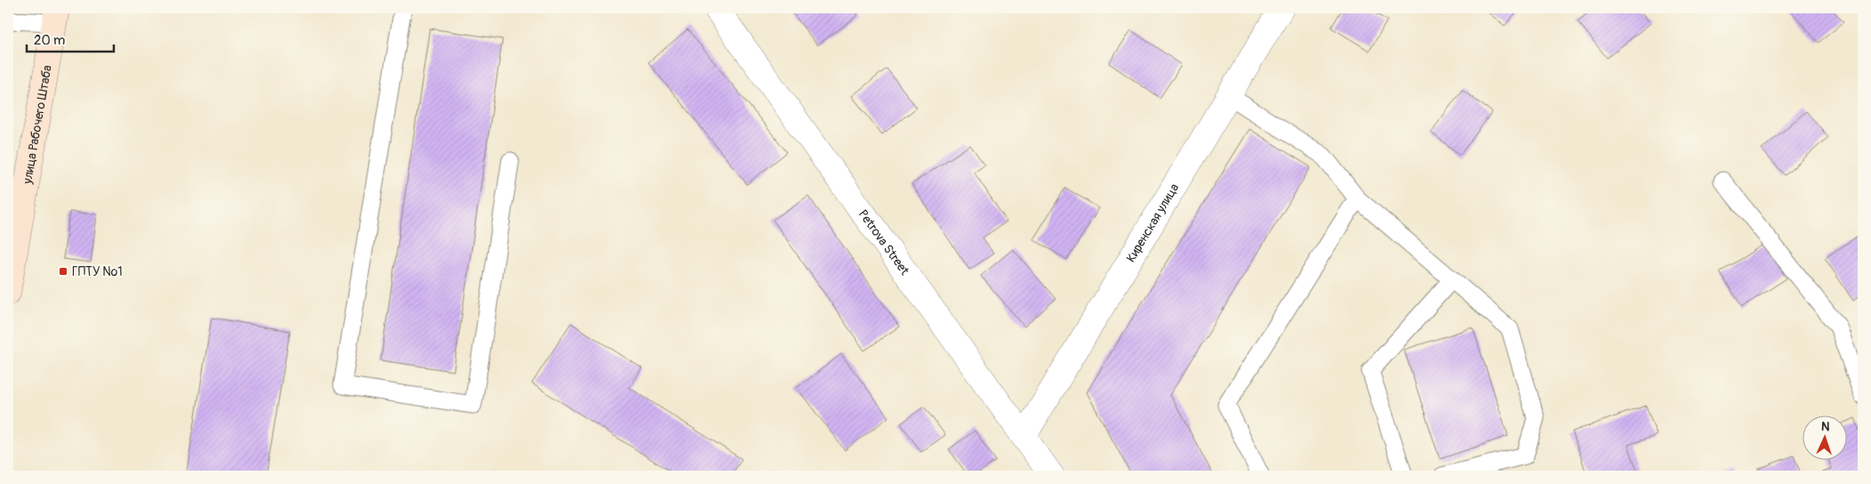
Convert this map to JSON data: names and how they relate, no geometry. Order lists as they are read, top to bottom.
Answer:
{
  "streets": {
    "main road": ["улица Рабочего Штаба"],
    "street": ["Киренская улица", "Petrova Street"]
  },
  "crossings": [
    ["Киренская улица", "Petrova Street"]
  ],
  "places": {
    "transit": ["ГПТУ №1"]
  },
  "scale_bar": "20 m",
  "north": "top"
}
